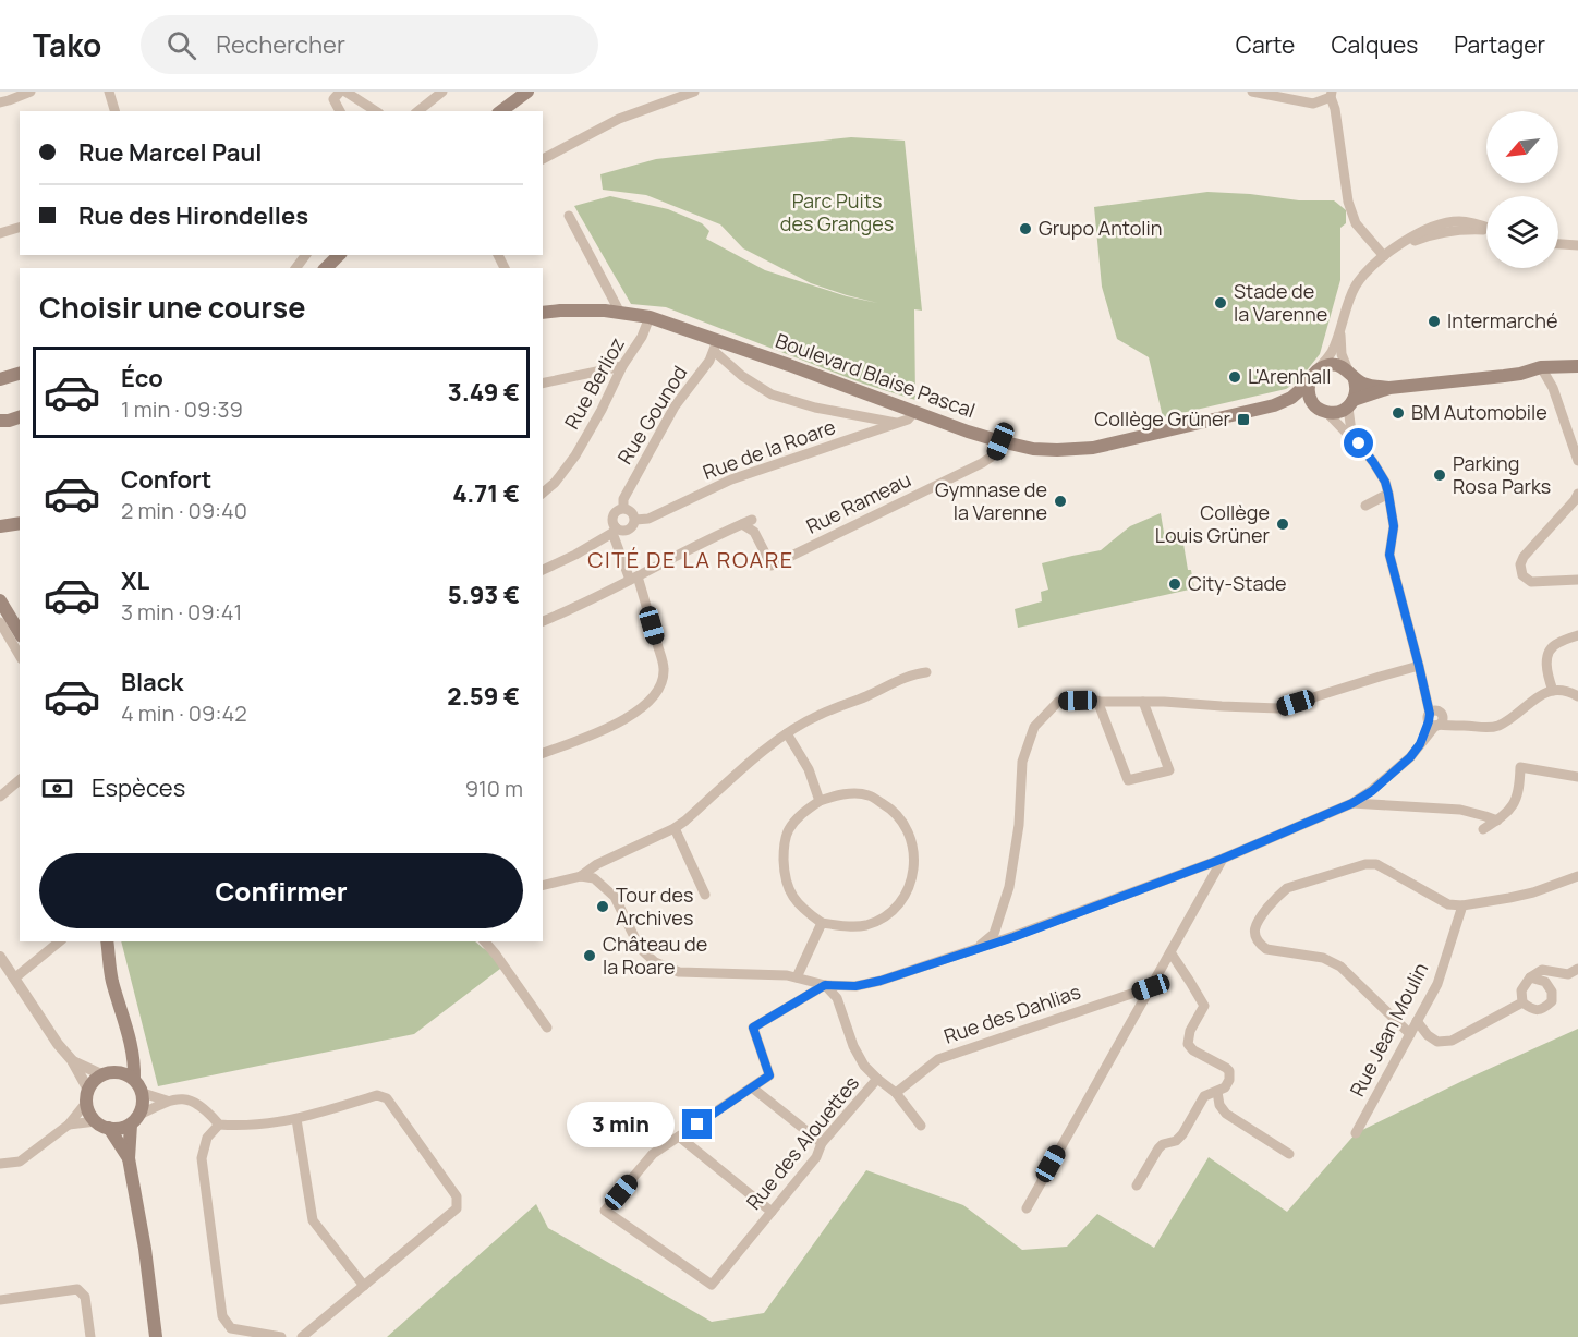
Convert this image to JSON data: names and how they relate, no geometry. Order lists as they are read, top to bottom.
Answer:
{
  "streets": {
    "main road": ["Boulevard Blaise Pascal"],
    "street": [
      "Rue Berlioz",
      "Rue Gounod",
      "Rue de la Roare",
      "Rue Rameau",
      "Rue des Dahlias",
      "Rue Jean Moulin",
      "Rue des Alouettes"
    ]
  },
  "crossings": [
    ["Boulevard Blaise Pascal", "Rue Berlioz"],
    ["Boulevard Blaise Pascal", "Rue Gounod"],
    ["Boulevard Blaise Pascal", "Rue de la Roare"],
    ["Boulevard Blaise Pascal", "Rue Rameau"],
    ["Rue Gounod", "Rue de la Roare"]
  ],
  "districts": ["CITÉ DE LA ROARE"],
  "parks": ["Parc Puits des Granges"],
  "places": {
    "other": [
      "Grupo Antolin",
      "Stade de la Varenne",
      "Intermarché",
      "L'Arenhall",
      "BM Automobile",
      "Parking Rosa Parks",
      "Gymnase de la Varenne",
      "Collège Louis Grüner",
      "City-Stade",
      "Tour des Archives",
      "Château de la Roare"
    ],
    "transit": ["Collège Grüner"]
  },
  "north": "bottom left",
  "page": {
    "header": "Tako",
    "search": "Rechercher",
    "nav": ["Carte", "Calques", "Partager"],
    "banner": ["Rue Marcel Paul", "Rue des Hirondelles"],
    "heading": "Choisir une course",
    "list": [
      {
        "name": "Éco",
        "note": "1 min · 09:39",
        "value": "3.49 €"
      },
      {
        "name": "Confort",
        "note": "2 min · 09:40",
        "value": "4.71 €"
      },
      {
        "name": "XL",
        "note": "3 min · 09:41",
        "value": "5.93 €"
      },
      {
        "name": "Black",
        "note": "4 min · 09:42",
        "value": "2.59 €"
      }
    ],
    "pay": ["Espèces", "910 m"],
    "buttons": "Confirmer",
    "bubble": "3 min"
  }
}
